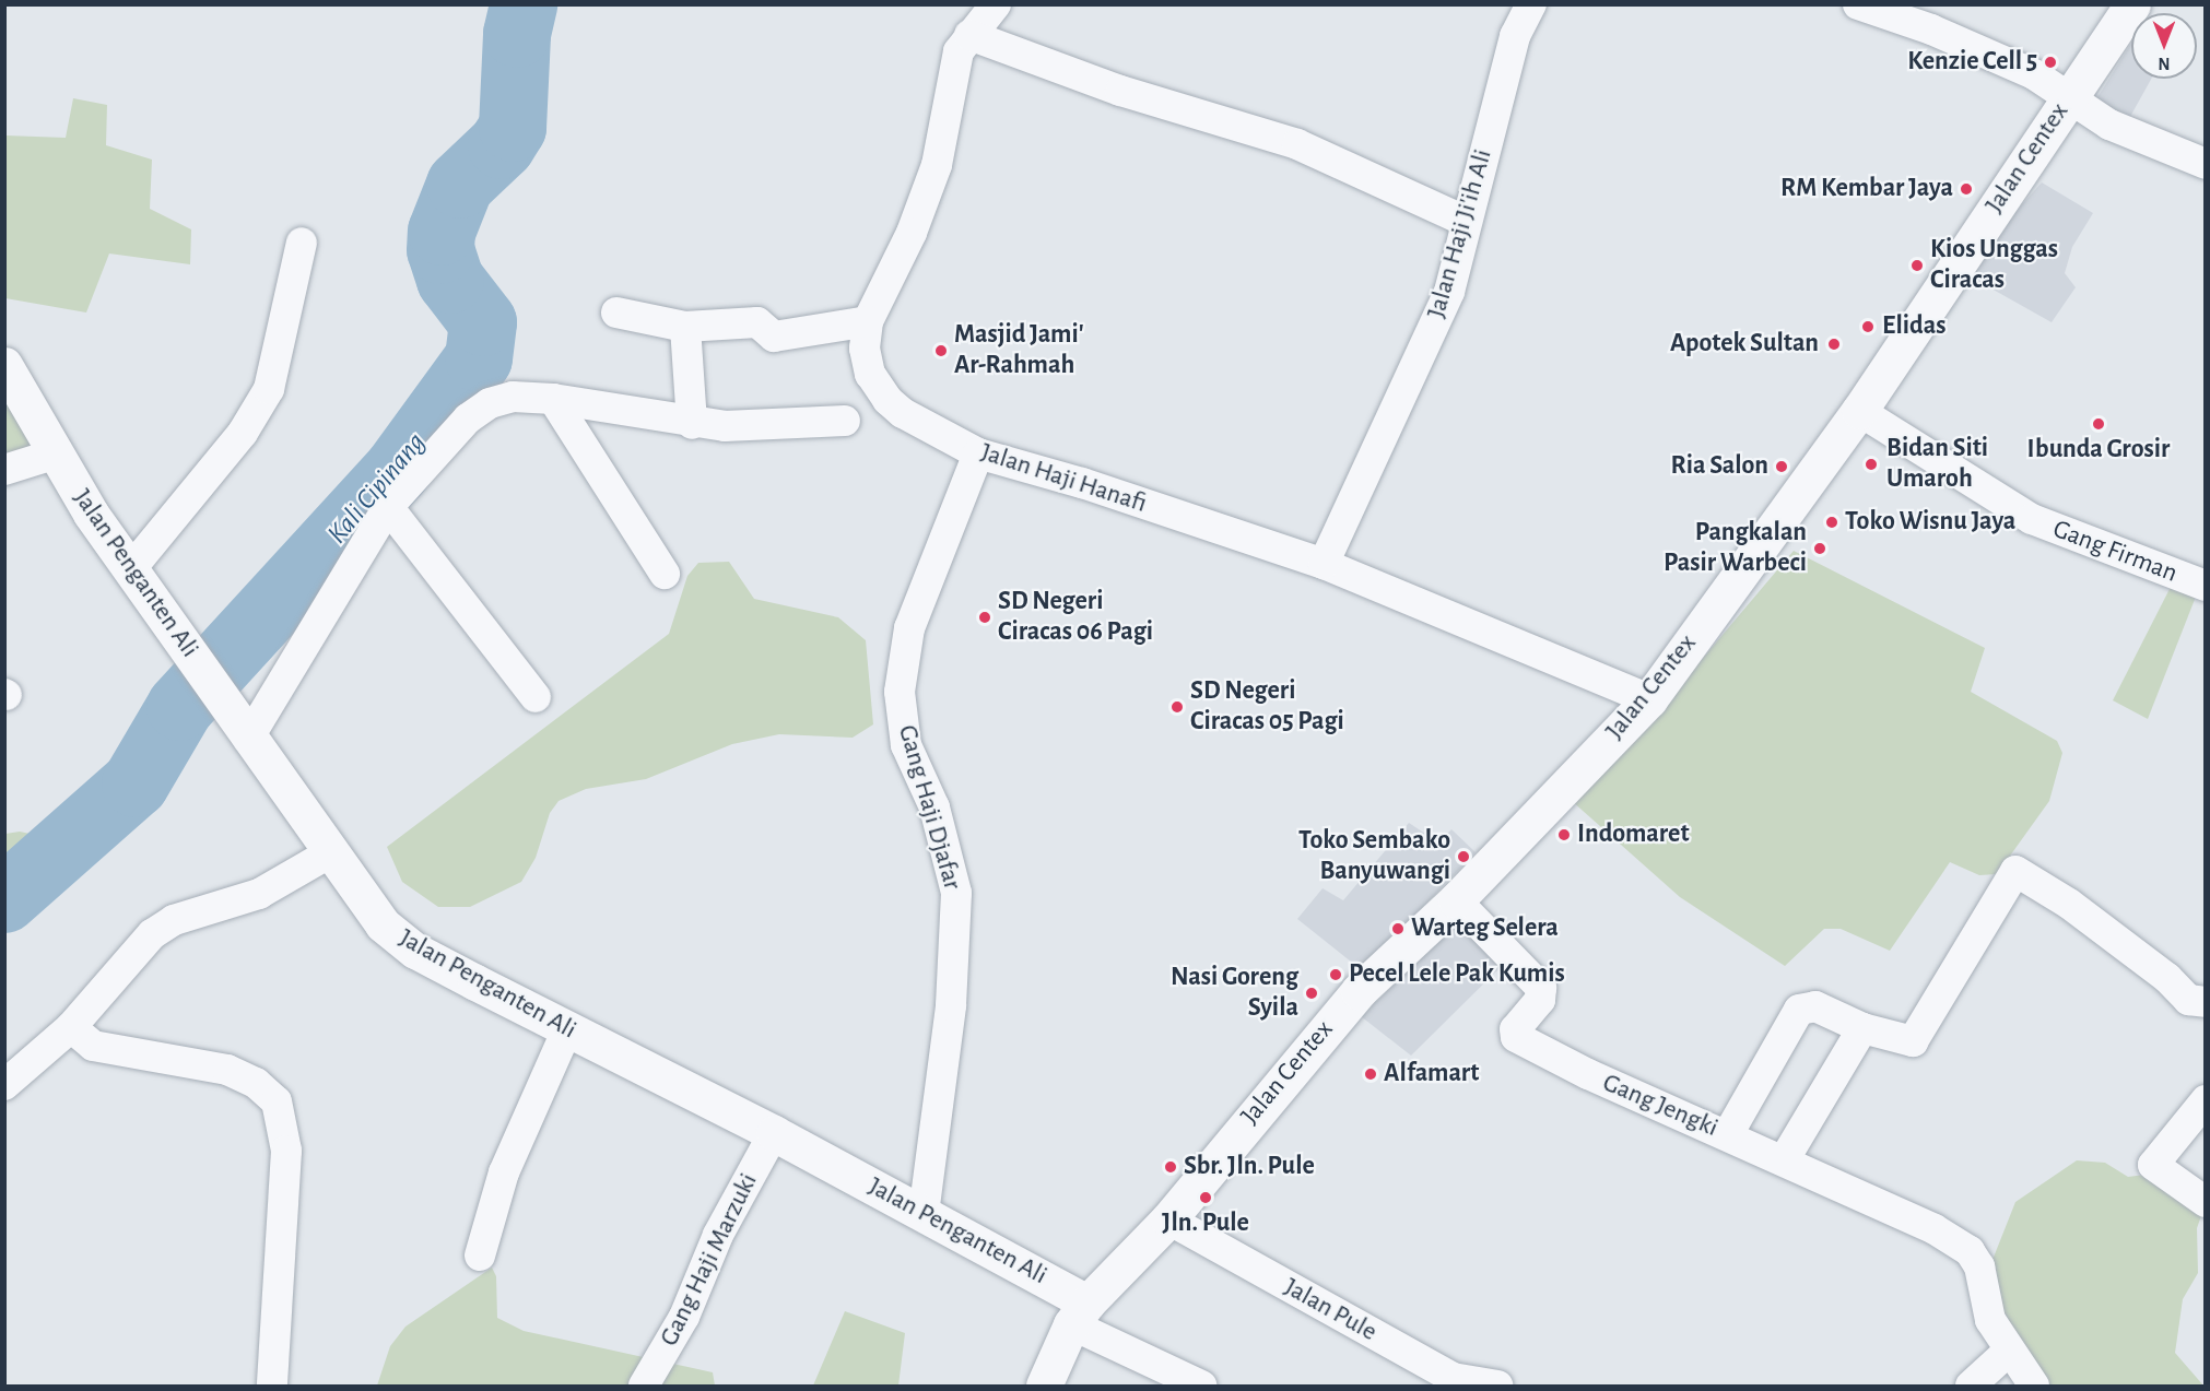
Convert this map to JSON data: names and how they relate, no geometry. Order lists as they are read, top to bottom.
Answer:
{
  "streets": {
    "street": [
      "Jalan Centex",
      "Jalan Haji Ji'ih Ali",
      "Jalan Haji Hanafi",
      "Gang Firman",
      "Jalan Penganten Ali",
      "Gang Haji Djafar",
      "Gang Jengki",
      "Gang Haji Marzuki",
      "Jalan Pule"
    ]
  },
  "crossings": [
    ["Jalan Centex", "Jalan Haji Hanafi"],
    ["Jalan Centex", "Gang Firman"],
    ["Jalan Centex", "Jalan Penganten Ali"],
    ["Jalan Centex", "Gang Jengki"],
    ["Jalan Centex", "Jalan Pule"],
    ["Jalan Haji Ji'ih Ali", "Jalan Haji Hanafi"],
    ["Jalan Haji Hanafi", "Gang Haji Djafar"],
    ["Jalan Penganten Ali", "Gang Haji Djafar"],
    ["Jalan Penganten Ali", "Gang Haji Marzuki"]
  ],
  "water": ["Kali Cipinang"],
  "places": [
    "Kenzie Cell 5",
    "RM Kembar Jaya",
    "Kios Unggas Ciracas",
    "Elidas",
    "Apotek Sultan",
    "Masjid Jami' Ar-Rahmah",
    "Ibunda Grosir",
    "Bidan Siti Umaroh",
    "Ria Salon",
    "Toko Wisnu Jaya",
    "Pangkalan Pasir Warbeci",
    "SD Negeri Ciracas 06 Pagi",
    "SD Negeri Ciracas 05 Pagi",
    "Indomaret",
    "Toko Sembako Banyuwangi",
    "Warteg Selera",
    "Pecel Lele Pak Kumis",
    "Nasi Goreng Syila",
    "Alfamart",
    "Sbr. Jln. Pule",
    "Jln. Pule"
  ],
  "north": "bottom"
}
